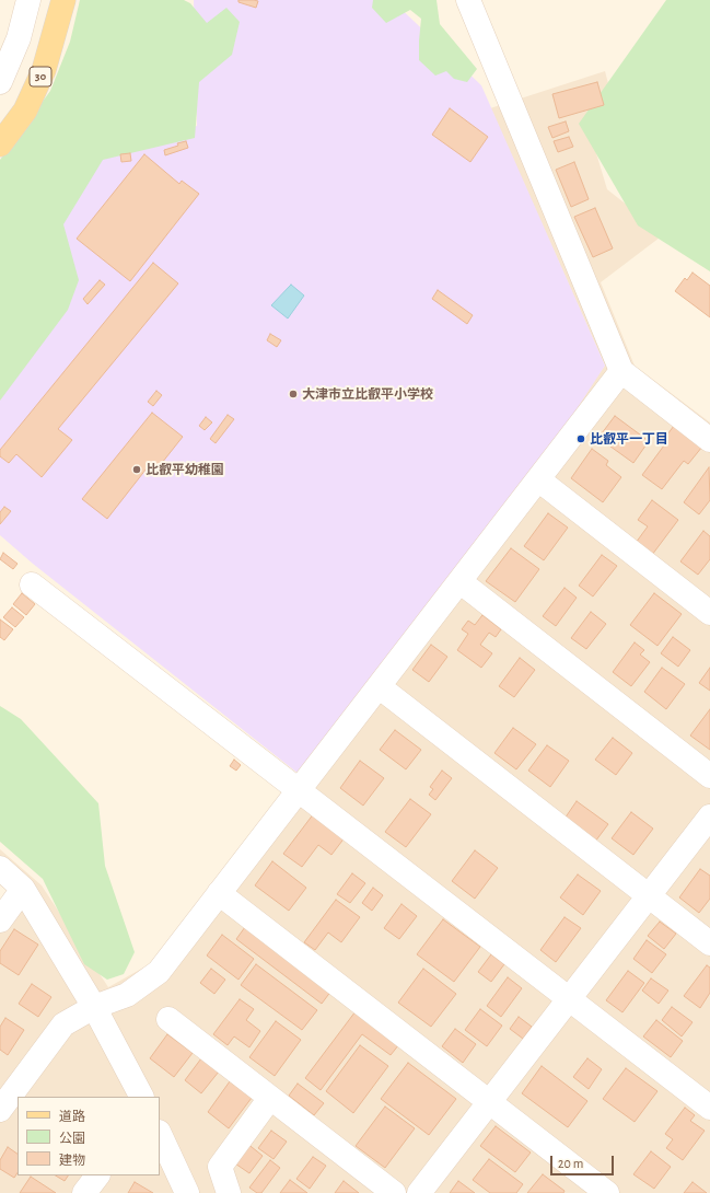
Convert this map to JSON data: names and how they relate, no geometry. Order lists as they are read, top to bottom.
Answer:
{
  "streets": {
    "main road": ["30"]
  },
  "places": ["大津市立比叡平小学校", "比叡平一丁目", "比叡平幼稚園"],
  "legend": ["道路", "公園", "建物"],
  "scale_bar": "20 m"
}
